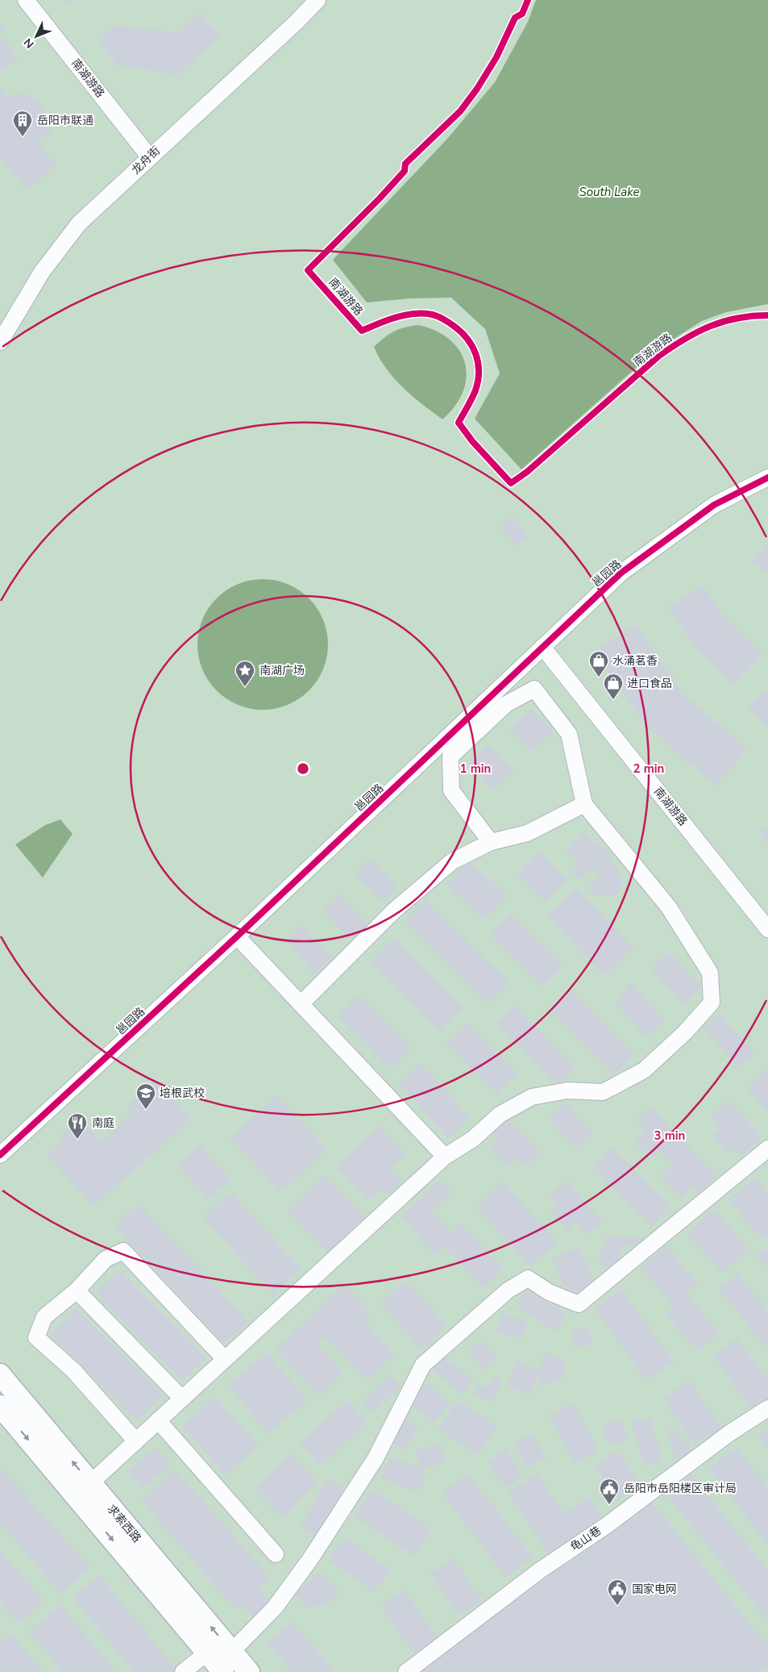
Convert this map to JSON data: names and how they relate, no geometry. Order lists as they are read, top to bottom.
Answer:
{
  "streets": {
    "main road": ["求索西路"],
    "street": [
      "南湖游路",
      "龙舟街",
      "邕园路",
      "龟山巷"
    ]
  },
  "crossings": [
    ["南湖游路", "龙舟街"],
    ["南湖游路", "邕园路"]
  ],
  "water": ["South Lake"],
  "places": {
    "building": ["岳阳市联通"],
    "shop": ["水涌茗香", "进口食品"],
    "place": ["南湖广场"],
    "school or university": ["培根武校"],
    "restaurant": ["南庭"],
    "public building": ["岳阳市岳阳楼区审计局", "国家电网"]
  },
  "north": "bottom left",
  "rings": ["1 min", "2 min", "3 min"]
}
